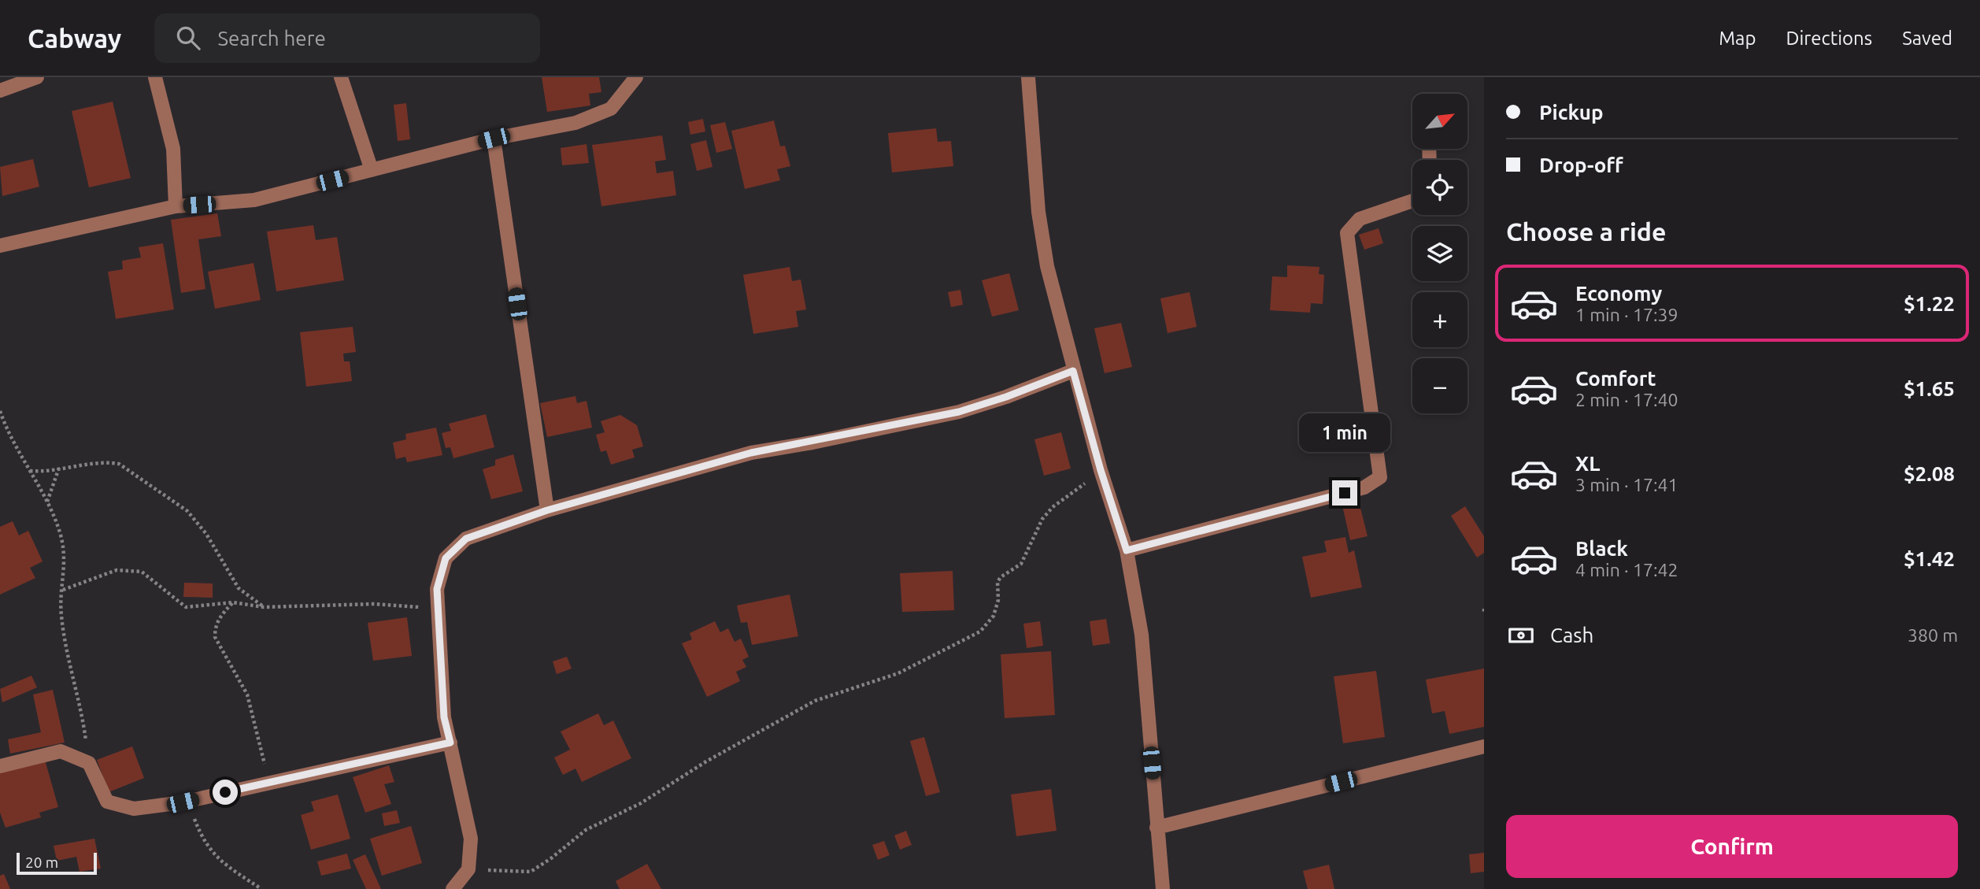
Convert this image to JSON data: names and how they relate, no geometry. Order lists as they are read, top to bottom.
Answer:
{
  "scale_bar": "20 m",
  "north": "top right",
  "page": {
    "header": "Cabway",
    "search": "Search here",
    "nav": ["Map", "Directions", "Saved"],
    "banner": ["Pickup", "Drop-off"],
    "map_buttons": ["+", "−"],
    "heading": "Choose a ride",
    "list": [
      {
        "name": "Economy",
        "note": "1 min · 17:39",
        "value": "$1.22"
      },
      {
        "name": "Comfort",
        "note": "2 min · 17:40",
        "value": "$1.65"
      },
      {
        "name": "XL",
        "note": "3 min · 17:41",
        "value": "$2.08"
      },
      {
        "name": "Black",
        "note": "4 min · 17:42",
        "value": "$1.42"
      }
    ],
    "bubble": "1 min",
    "pay": ["Cash", "380 m"],
    "buttons": "Confirm",
    "scale": "20 m"
  }
}
